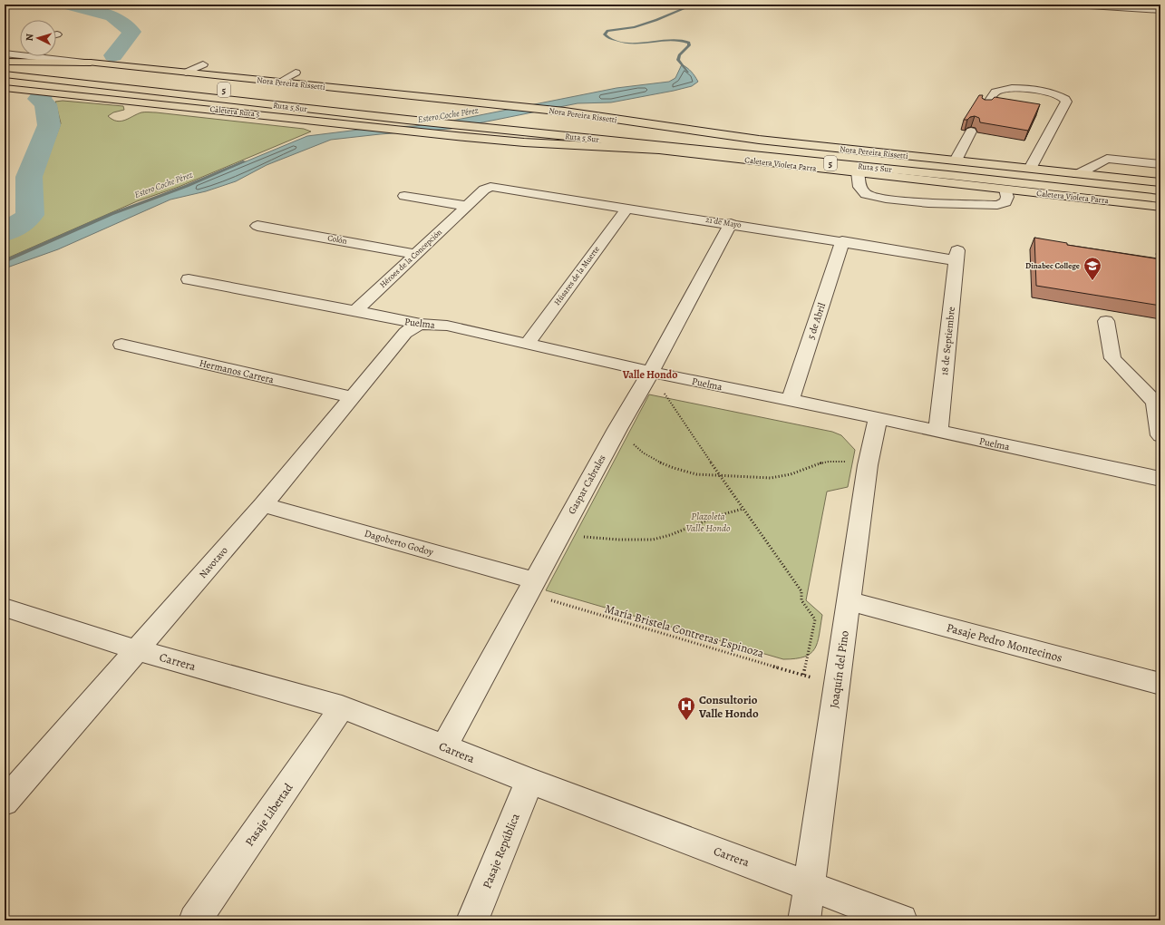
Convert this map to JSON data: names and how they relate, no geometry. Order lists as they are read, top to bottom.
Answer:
{
  "streets": {
    "main road": [
      "Nora Pereira Rissetti",
      "5",
      "Ruta 5 Sur",
      "Caletera Ruta 5",
      "Caletera Violeta Parra"
    ],
    "street": [
      "21 de Mayo",
      "Colón",
      "Héroes de la Concepción",
      "Húsares de la Muerte",
      "5 de Abril",
      "Puelma",
      "18 de Septiembre",
      "Hermanos Carrera",
      "Gaspar Cabrales",
      "Dagoberto Godoy",
      "Navotavo",
      "Pasaje Pedro Montecinos",
      "Carrera",
      "Joaquín del Pino",
      "Pasaje Libertad",
      "Pasaje República"
    ],
    "path": ["María Bristela Contreras Espinoza"]
  },
  "crossings": [
    ["Caletera Ruta 5", "Caletera Violeta Parra"],
    ["21 de Mayo", "Héroes de la Concepción"],
    ["21 de Mayo", "Húsares de la Muerte"],
    ["21 de Mayo", "5 de Abril"],
    ["21 de Mayo", "18 de Septiembre"],
    ["21 de Mayo", "Gaspar Cabrales"],
    ["Colón", "Héroes de la Concepción"],
    ["Héroes de la Concepción", "Puelma"],
    ["Húsares de la Muerte", "Puelma"],
    ["5 de Abril", "Puelma"],
    ["Puelma", "18 de Septiembre"],
    ["Puelma", "Gaspar Cabrales"],
    ["Puelma", "Navotavo"],
    ["Puelma", "Joaquín del Pino"],
    ["Hermanos Carrera", "Navotavo"],
    ["Gaspar Cabrales", "Dagoberto Godoy"],
    ["Gaspar Cabrales", "María Bristela Contreras Espinoza"],
    ["Gaspar Cabrales", "Carrera"],
    ["Dagoberto Godoy", "Navotavo"],
    ["Dagoberto Godoy", "María Bristela Contreras Espinoza"],
    ["Navotavo", "Carrera"],
    ["María Bristela Contreras Espinoza", "Joaquín del Pino"],
    ["Pasaje Pedro Montecinos", "Joaquín del Pino"],
    ["Carrera", "Joaquín del Pino"],
    ["Carrera", "Pasaje Libertad"],
    ["Carrera", "Pasaje República"]
  ],
  "districts": ["Valle Hondo"],
  "water": ["Estero Coche Pérez"],
  "parks": ["Plazoleta Valle Hondo"],
  "places": {
    "school or university": ["Dinabec College"],
    "hospital": ["Consultorio Valle Hondo"]
  },
  "north": "left"
}
